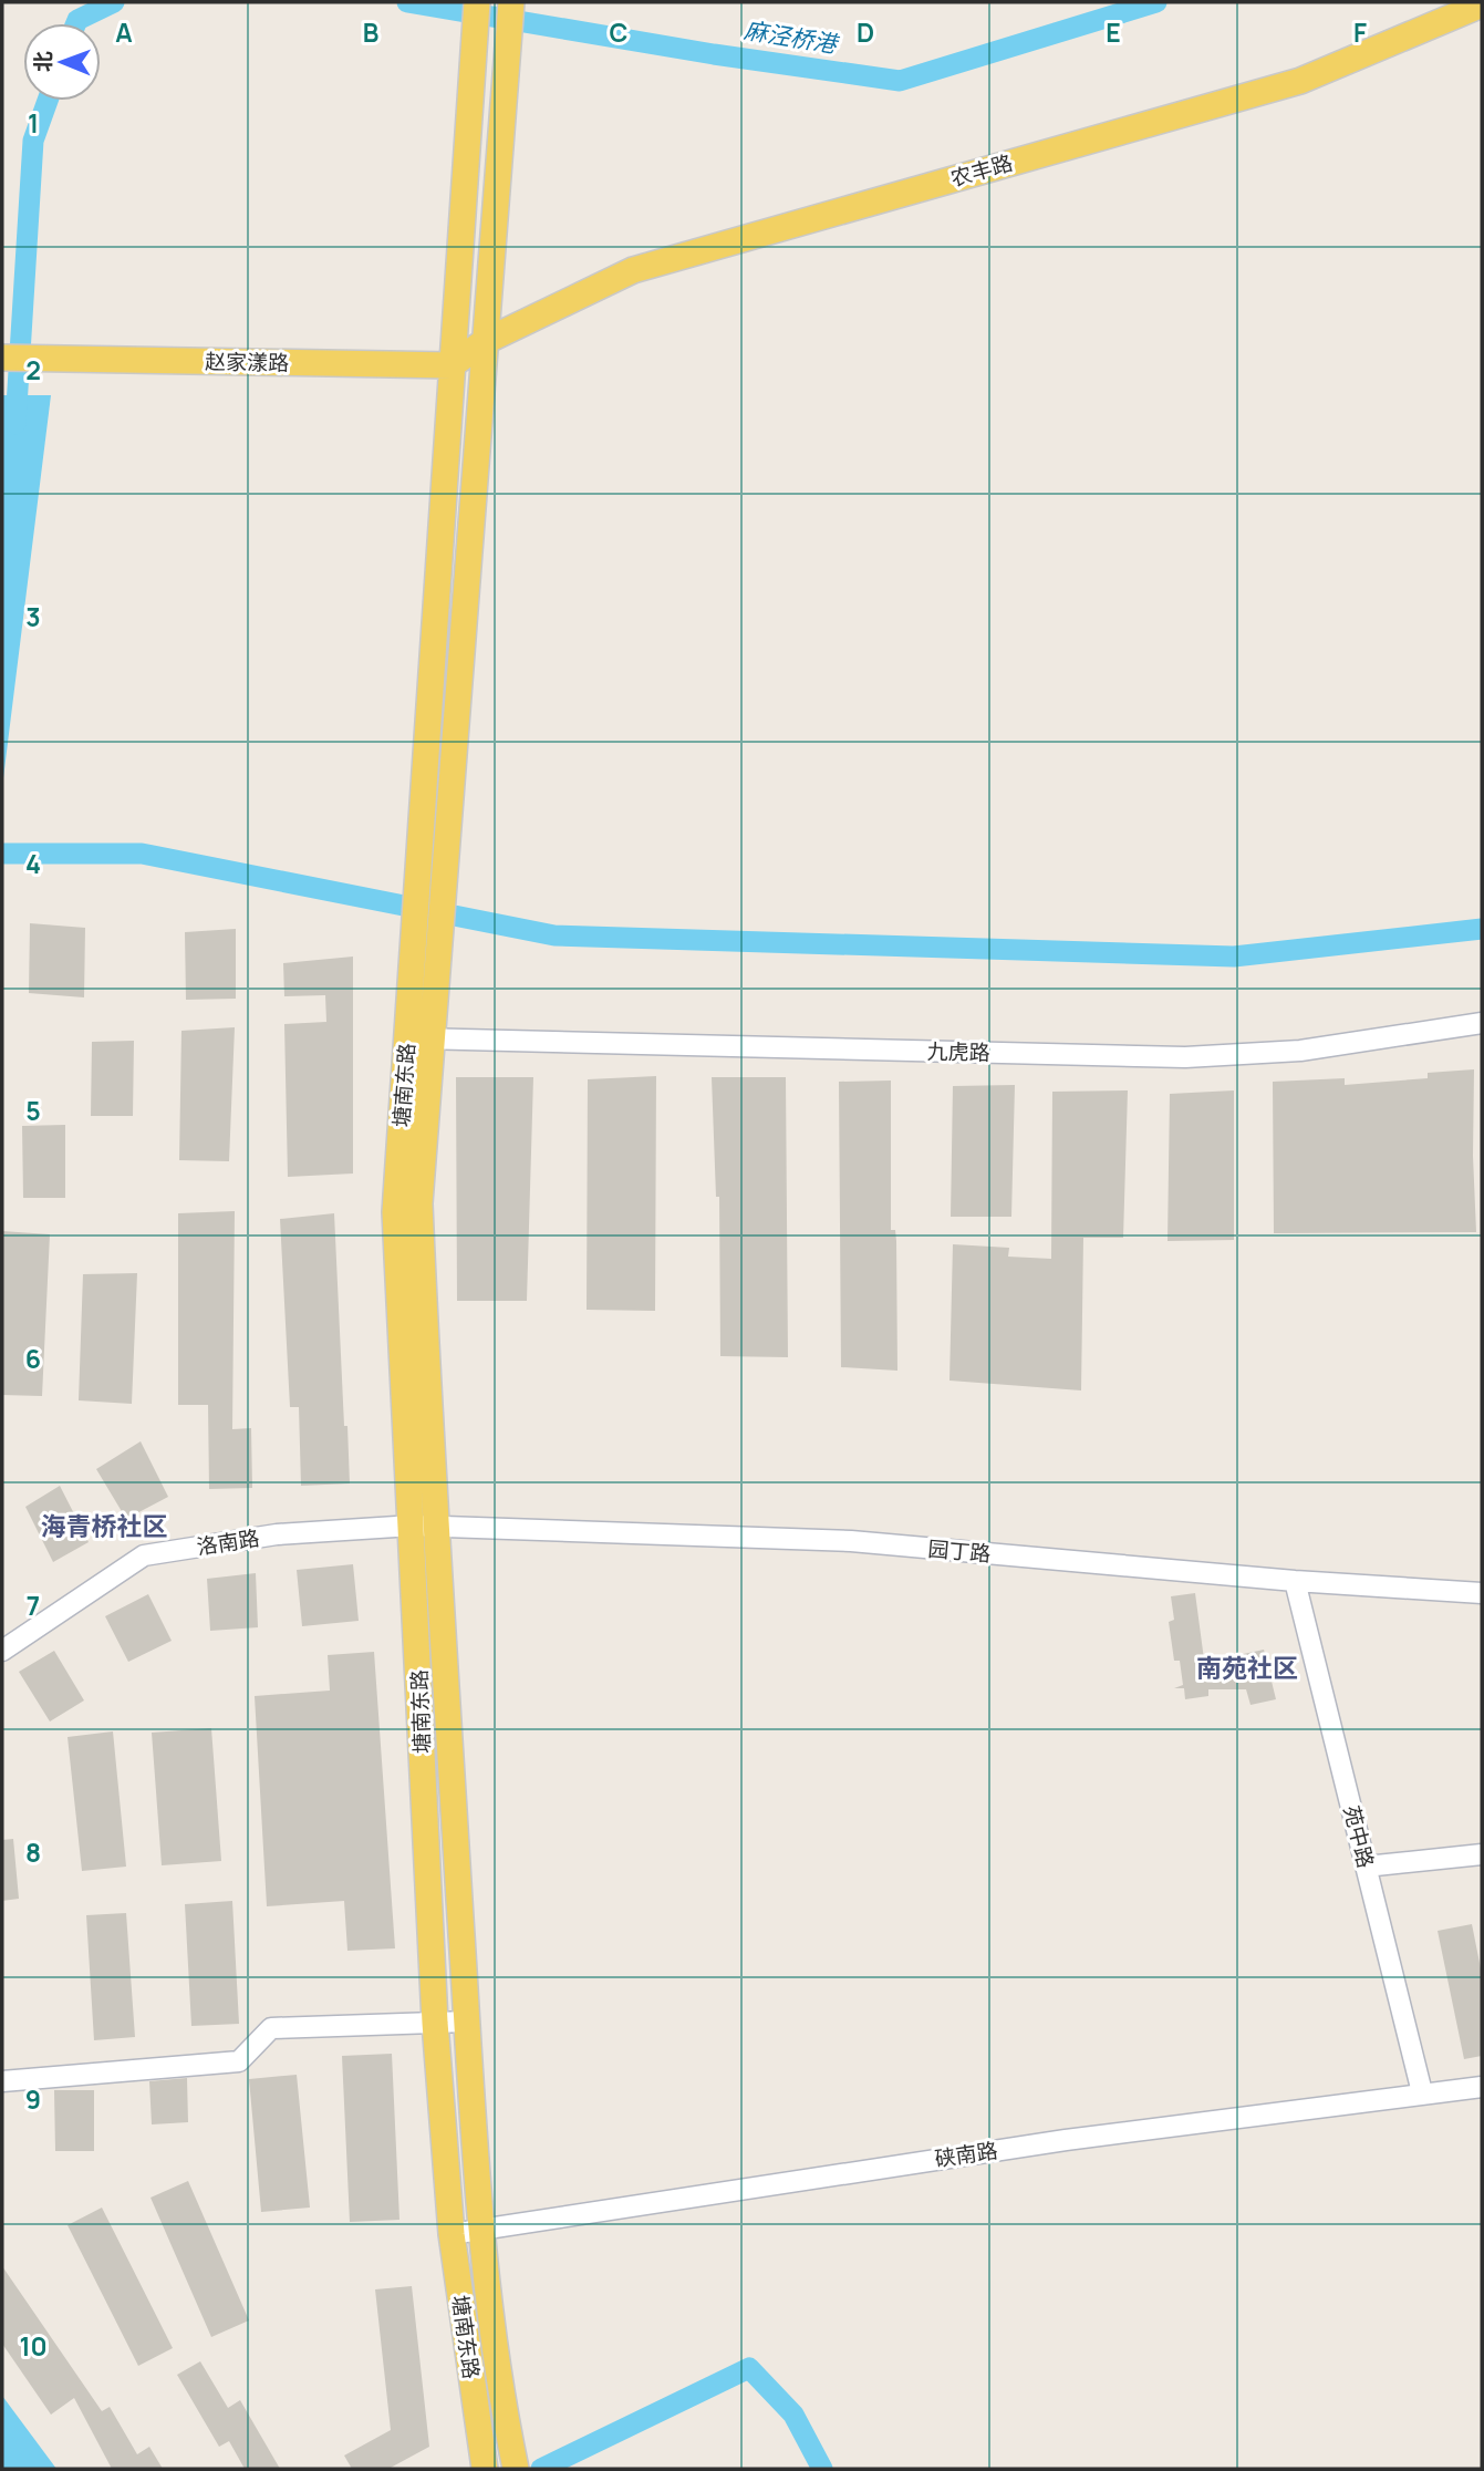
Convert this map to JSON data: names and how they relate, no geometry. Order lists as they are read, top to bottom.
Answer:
{
  "streets": {
    "main road": ["农丰路", "赵家漾路", "塘南东路"],
    "street": [
      "九虎路",
      "洛南路",
      "园丁路",
      "苑中路",
      "硖南路"
    ]
  },
  "crossings": [
    ["农丰路", "塘南东路"],
    ["赵家漾路", "塘南东路"],
    ["九虎路", "塘南东路"],
    ["塘南东路", "洛南路"],
    ["塘南东路", "园丁路"],
    ["塘南东路", "硖南路"],
    ["洛南路", "园丁路"],
    ["园丁路", "苑中路"],
    ["苑中路", "硖南路"]
  ],
  "districts": ["海青桥社区", "南苑社区"],
  "water": ["麻泾桥港"],
  "north": "left",
  "grid": {
    "columns": [
      "A",
      "B",
      "C",
      "D",
      "E",
      "F"
    ],
    "rows": [
      "1",
      "2",
      "3",
      "4",
      "5",
      "6",
      "7",
      "8",
      "9",
      "10"
    ]
  }
}
